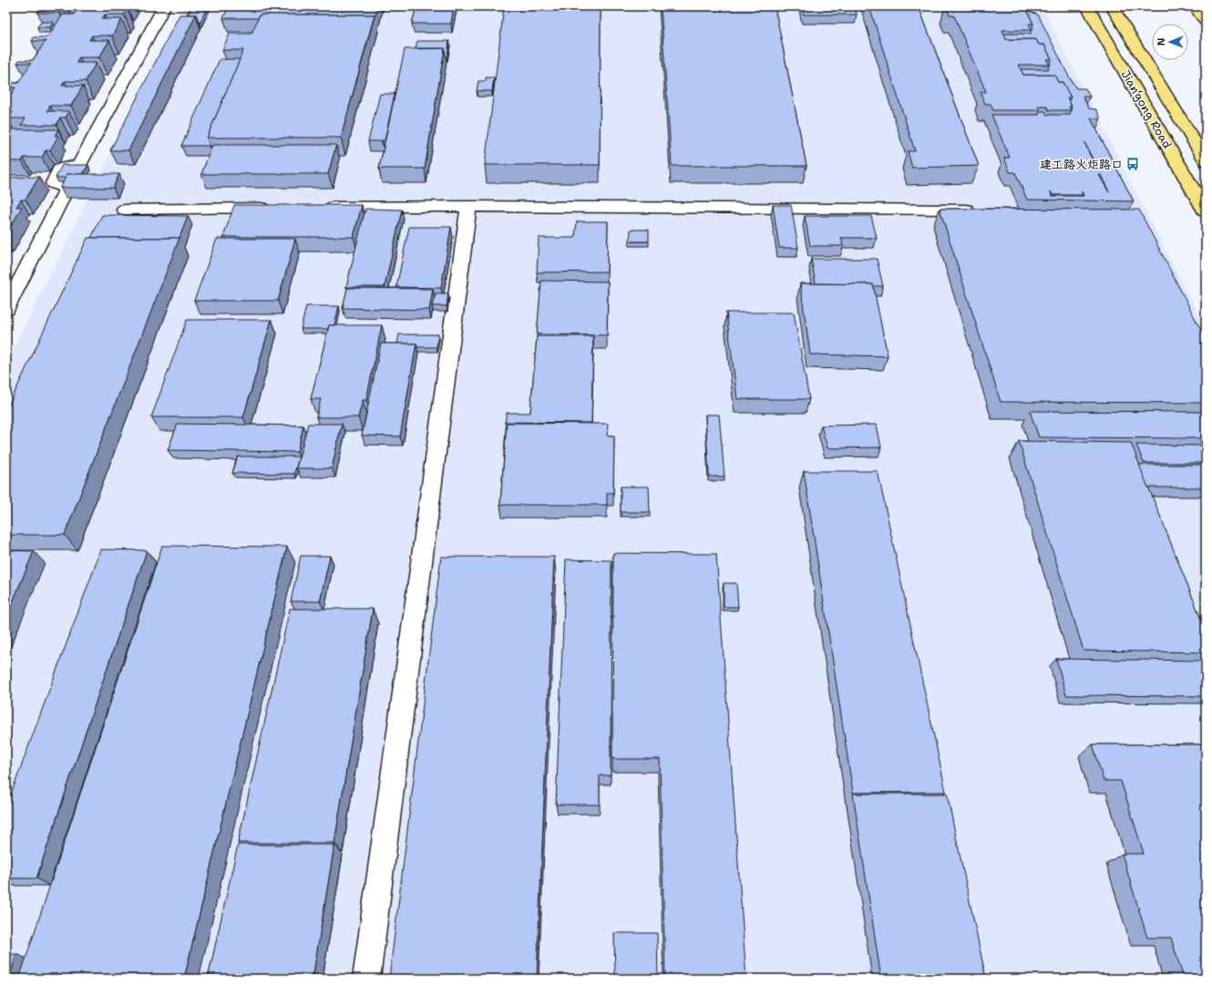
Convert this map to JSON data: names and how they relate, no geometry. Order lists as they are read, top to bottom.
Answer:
{
  "streets": {
    "main road": ["Jian‘gong Road"]
  },
  "places": {
    "bus stop": ["建工路火炬路口"]
  },
  "north": "left"
}
